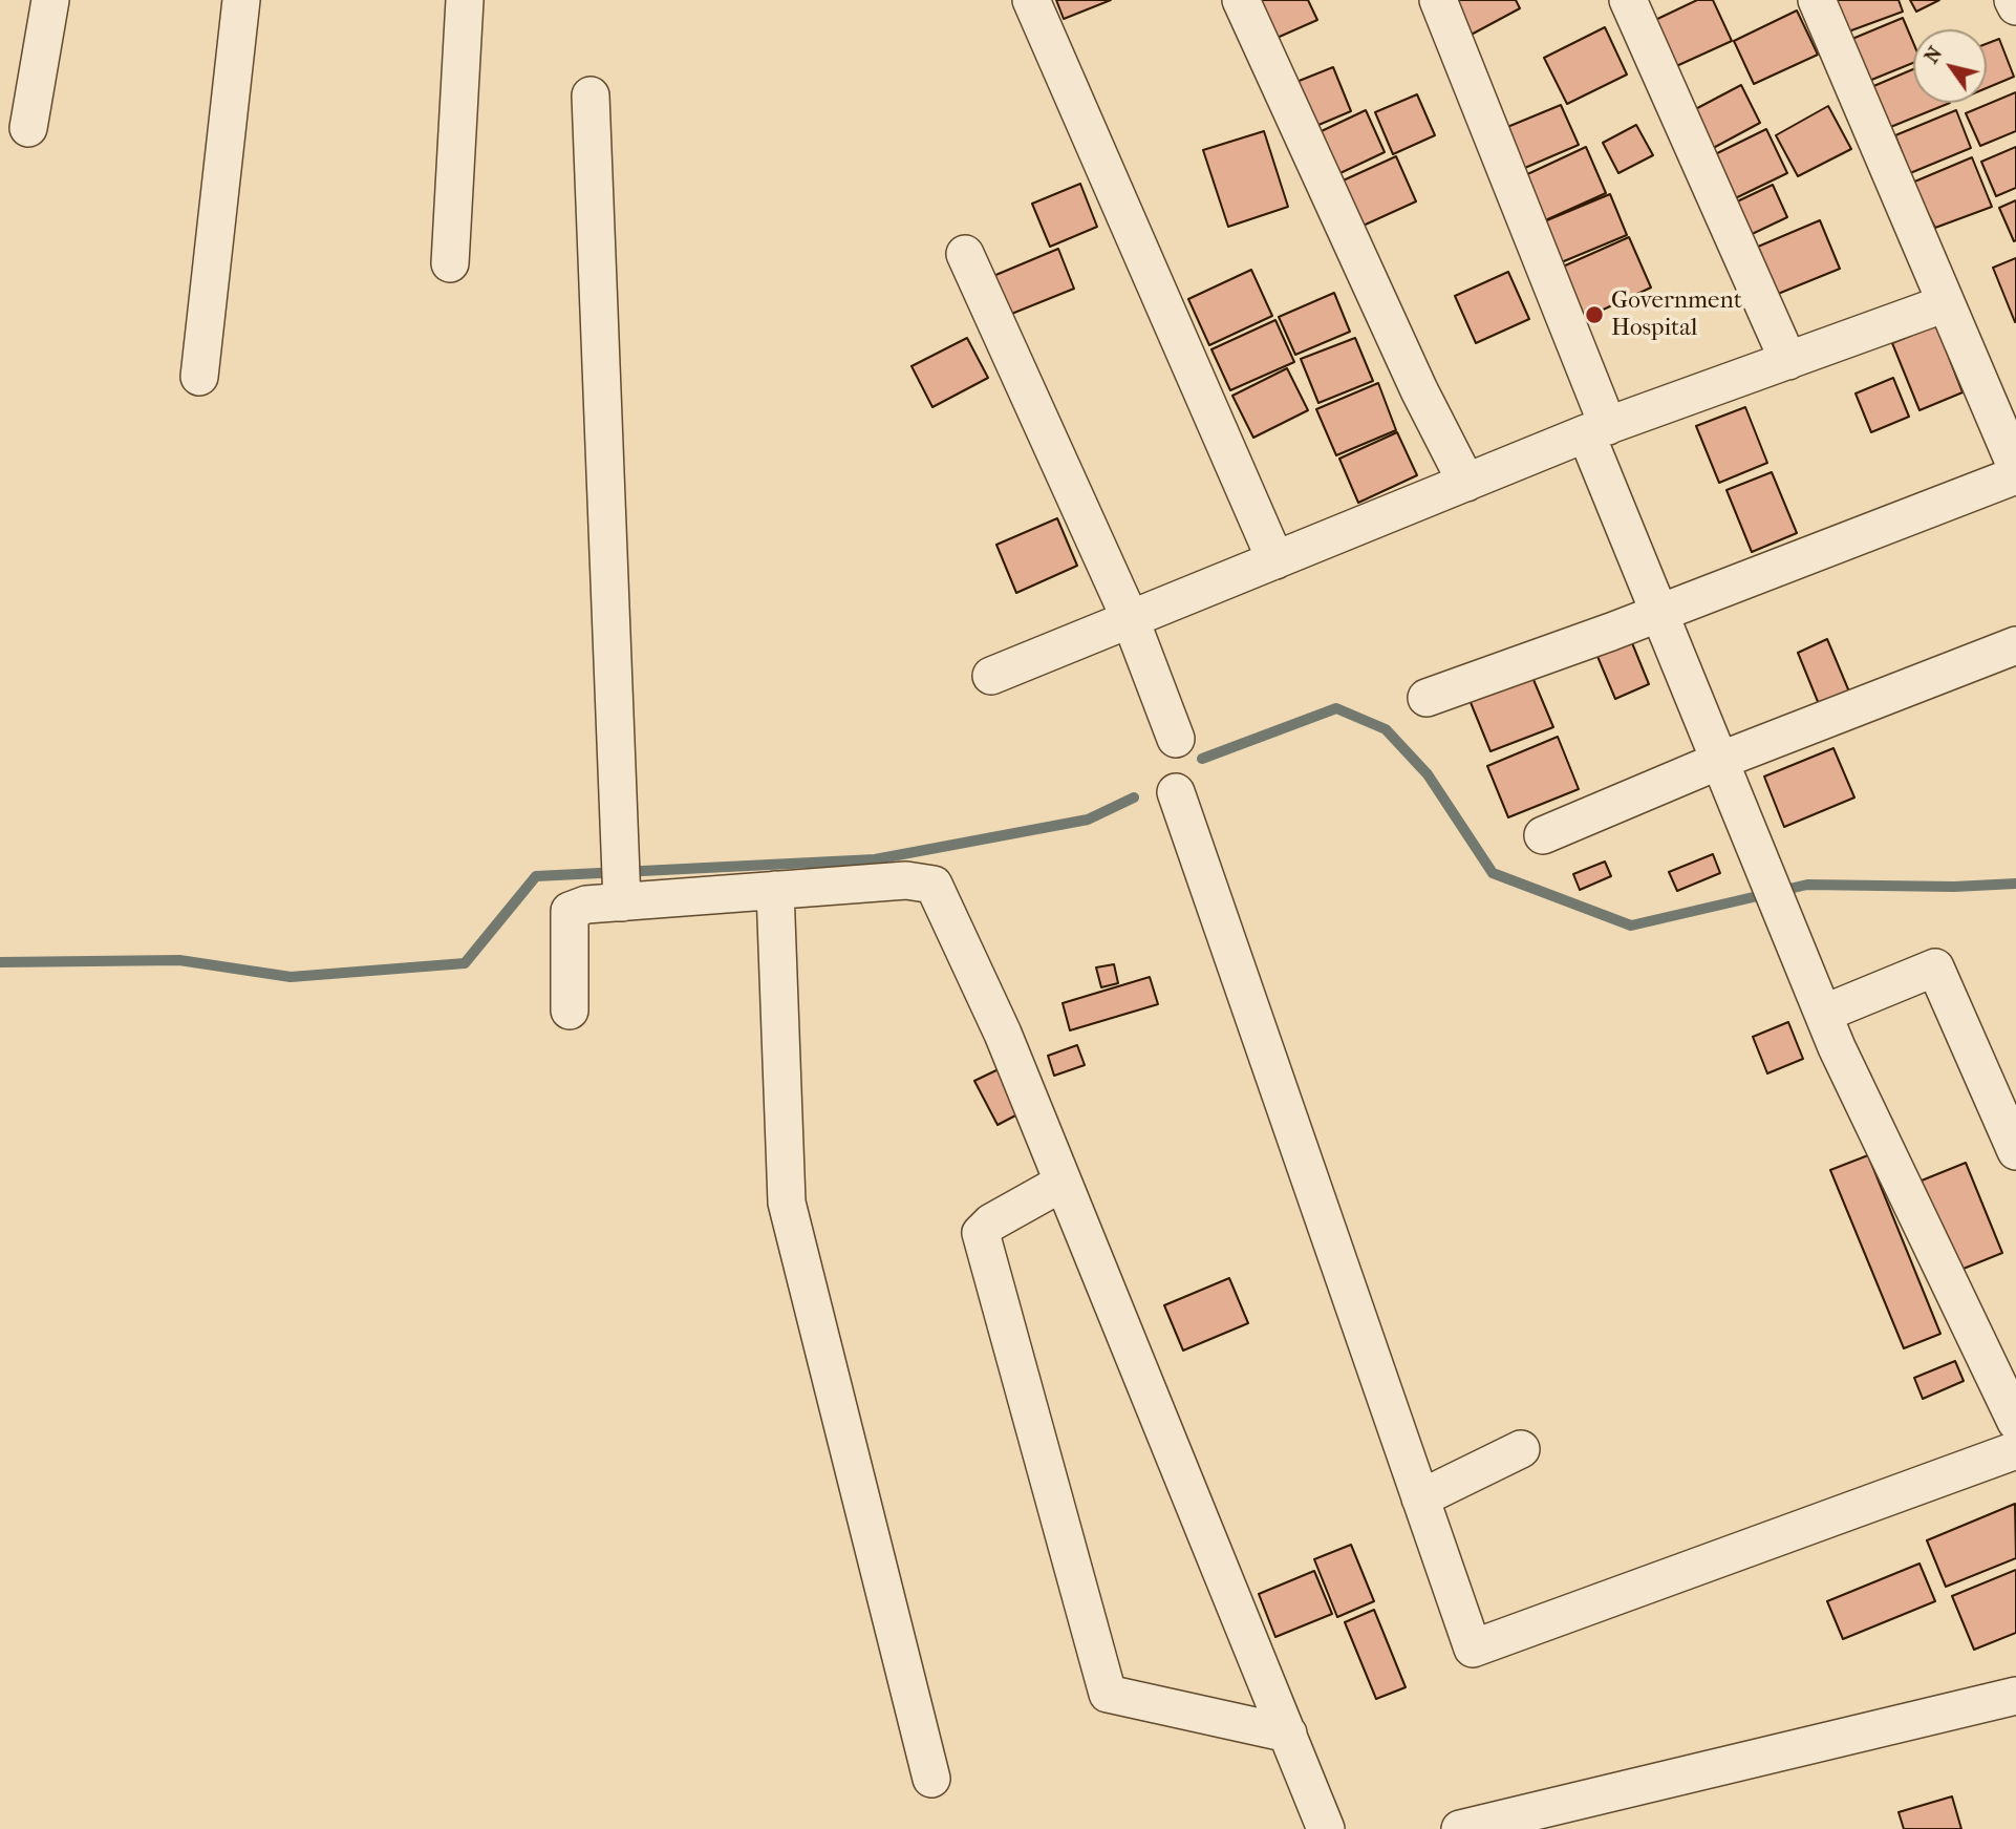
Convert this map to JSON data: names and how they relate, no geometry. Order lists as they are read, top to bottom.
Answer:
{
  "places": ["Government Hospital"],
  "north": "top left"
}
